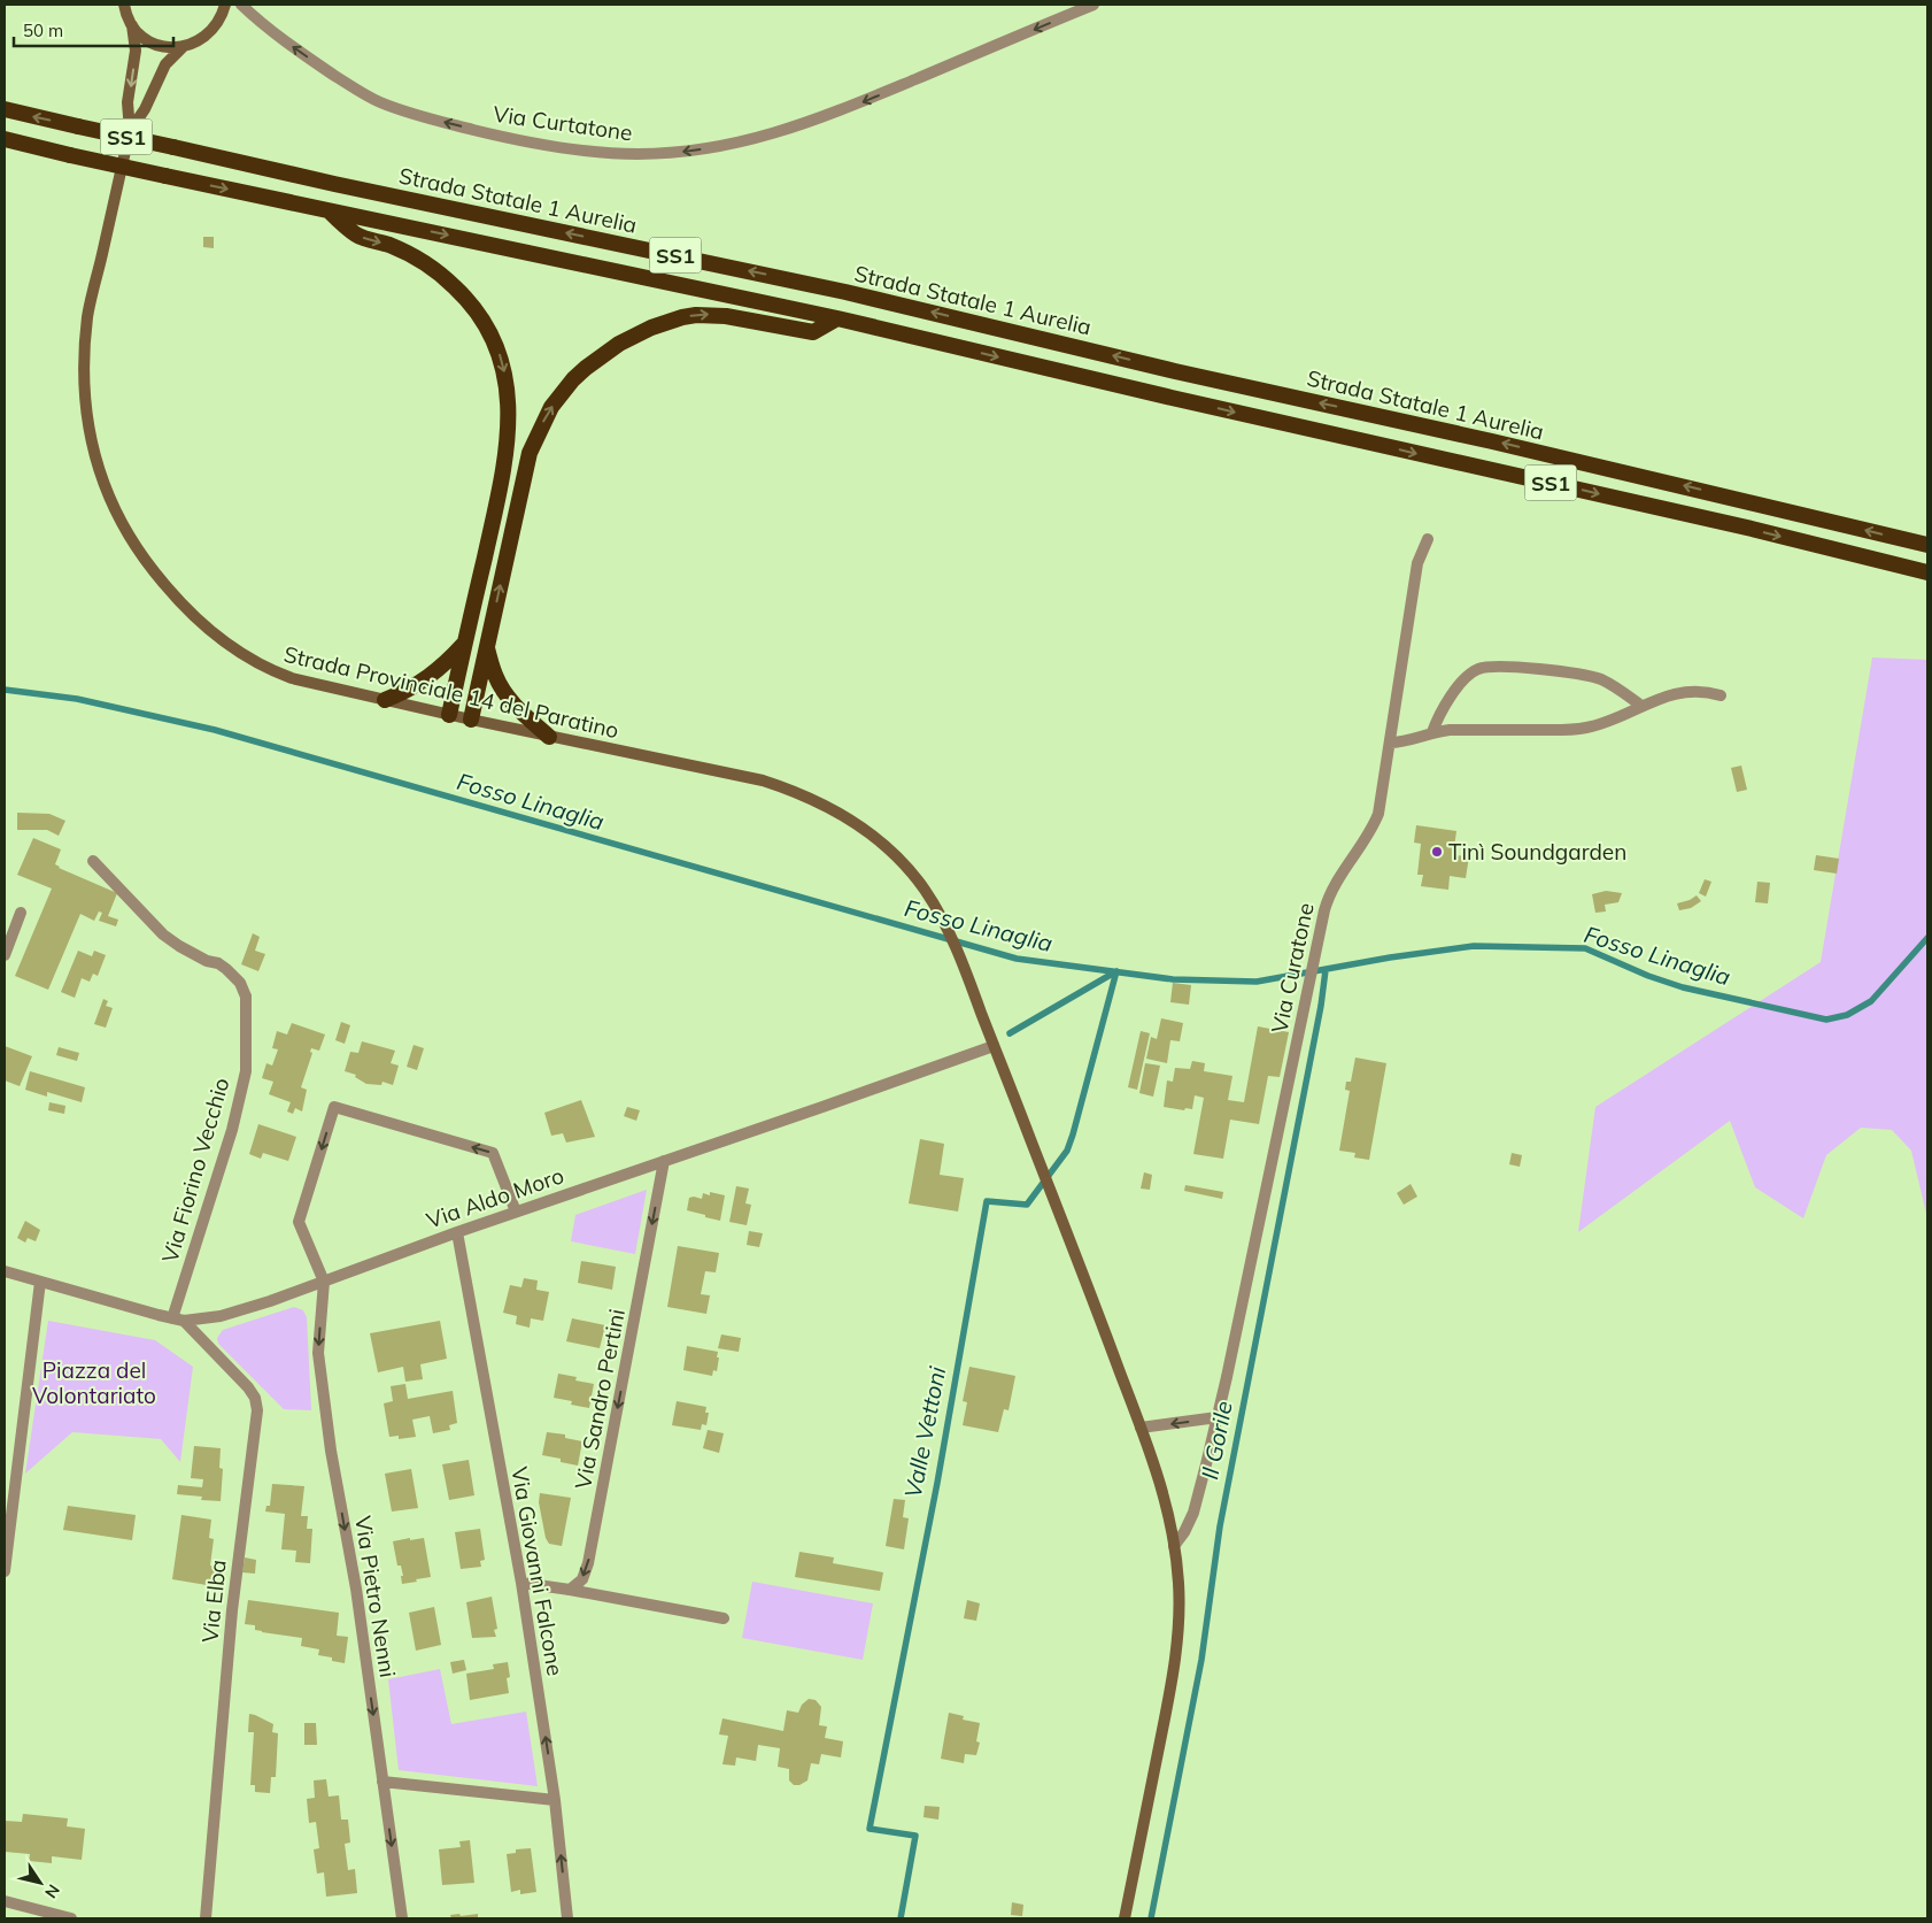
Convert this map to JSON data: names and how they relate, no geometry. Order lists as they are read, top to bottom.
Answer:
{
  "streets": {
    "highway": ["SS1", "Strada Statale 1 Aurelia"],
    "main road": ["Strada Provinciale 14 del Paratino"],
    "street": [
      "Via Curtatone",
      "Via Curatone",
      "Via Fiorino Vecchio",
      "Via Aldo Moro",
      "Via Sandro Pertini",
      "Via Giovanni Falcone",
      "Via Pietro Nenni",
      "Via Elba"
    ]
  },
  "crossings": [
    ["Strada Provinciale 14 del Paratino", "Via Curatone"],
    ["Strada Provinciale 14 del Paratino", "Via Aldo Moro"],
    ["Via Fiorino Vecchio", "Via Aldo Moro"],
    ["Via Fiorino Vecchio", "Via Elba"],
    ["Via Aldo Moro", "Via Sandro Pertini"],
    ["Via Aldo Moro", "Via Giovanni Falcone"],
    ["Via Aldo Moro", "Via Pietro Nenni"],
    ["Via Aldo Moro", "Via Elba"]
  ],
  "one_way": [
    "Via Curtatone",
    "Via Sandro Pertini",
    "Via Giovanni Falcone",
    "Via Pietro Nenni"
  ],
  "water": ["Fosso Linaglia", "Valle Vettoni", "Il Gorile"],
  "parks": ["Piazza del Volontariato"],
  "places": ["Tinì Soundgarden"],
  "scale_bar": "50 m",
  "north": "bottom right"
}
